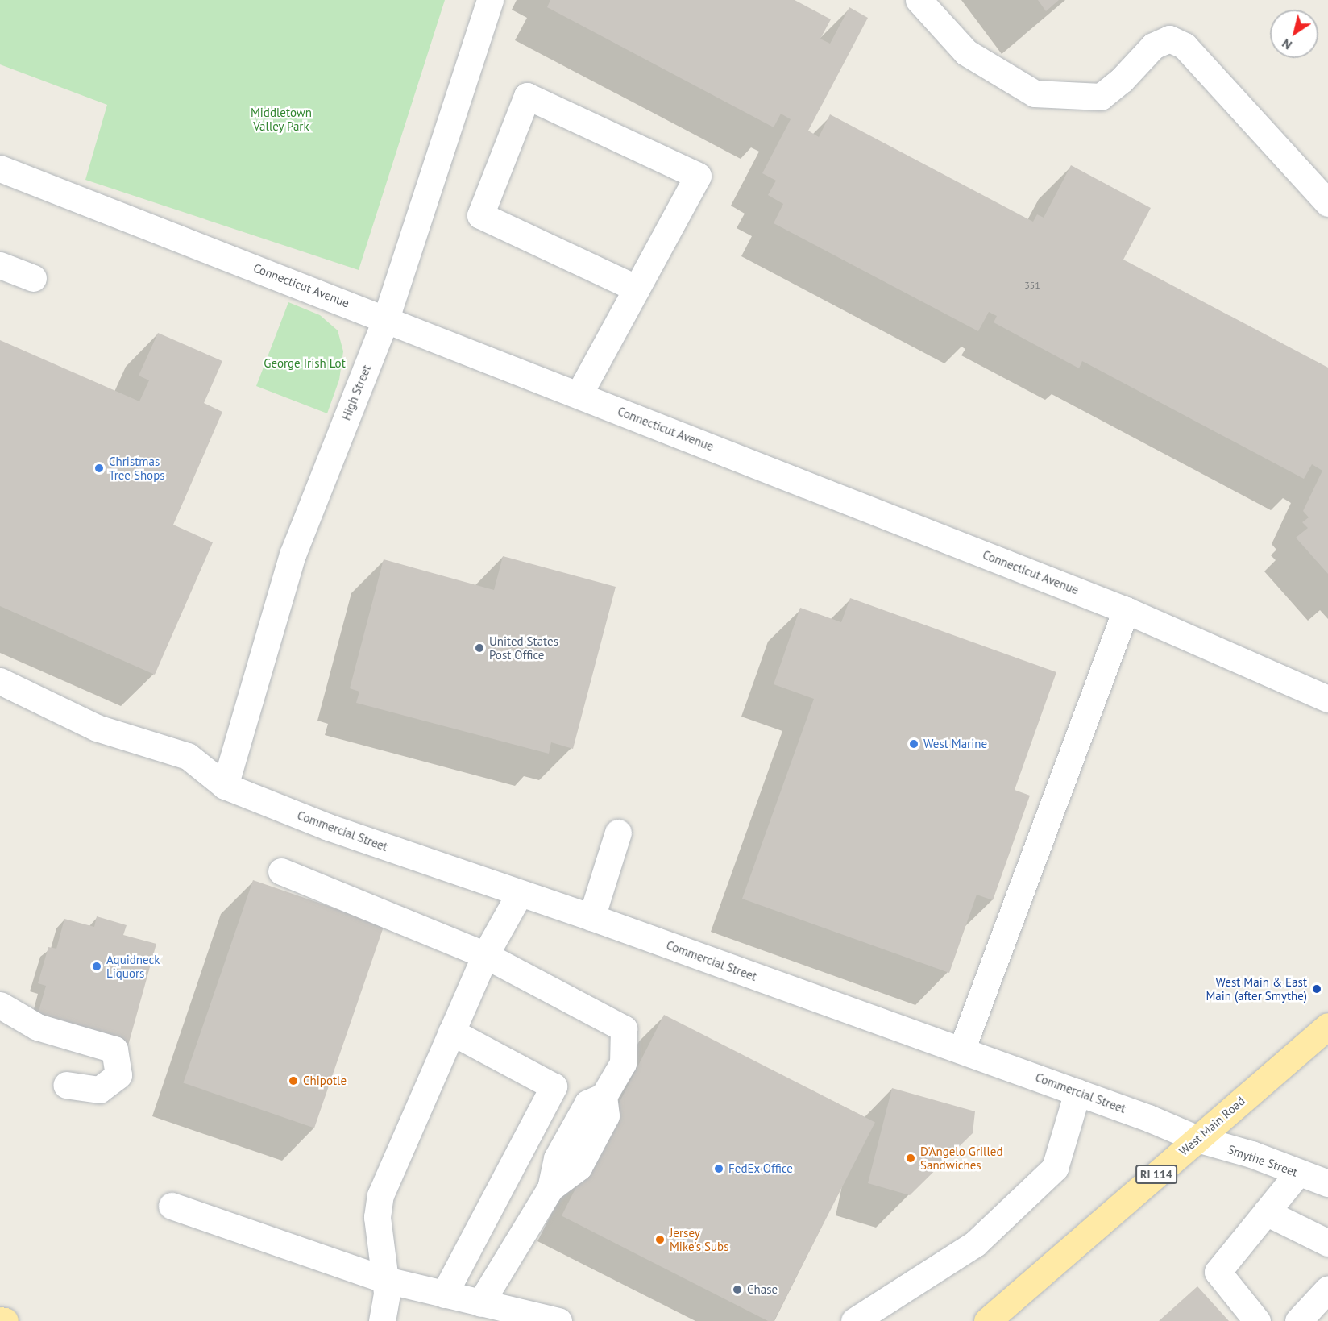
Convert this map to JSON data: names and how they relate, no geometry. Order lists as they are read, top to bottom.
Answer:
{
  "streets": {
    "main road": ["West Main Road", "RI 114"],
    "street": [
      "Connecticut Avenue",
      "High Street",
      "Commercial Street",
      "Smythe Street"
    ]
  },
  "crossings": [
    ["Connecticut Avenue", "High Street"],
    ["High Street", "Commercial Street"],
    ["Commercial Street", "West Main Road"],
    ["Commercial Street", "Smythe Street"],
    ["West Main Road", "Smythe Street"]
  ],
  "parks": ["Middletown Valley Park", "George Irish Lot"],
  "places": [
    "Christmas Tree Shops",
    "United States Post Office",
    "West Marine",
    "Aquidneck Liquors",
    "West Main & East Main (after Smythe)",
    "Chipotle",
    "D'Angelo Grilled Sandwiches",
    "FedEx Office",
    "Jersey Mike's Subs",
    "Chase"
  ],
  "house_numbers": ["351"],
  "north": "bottom left"
}
